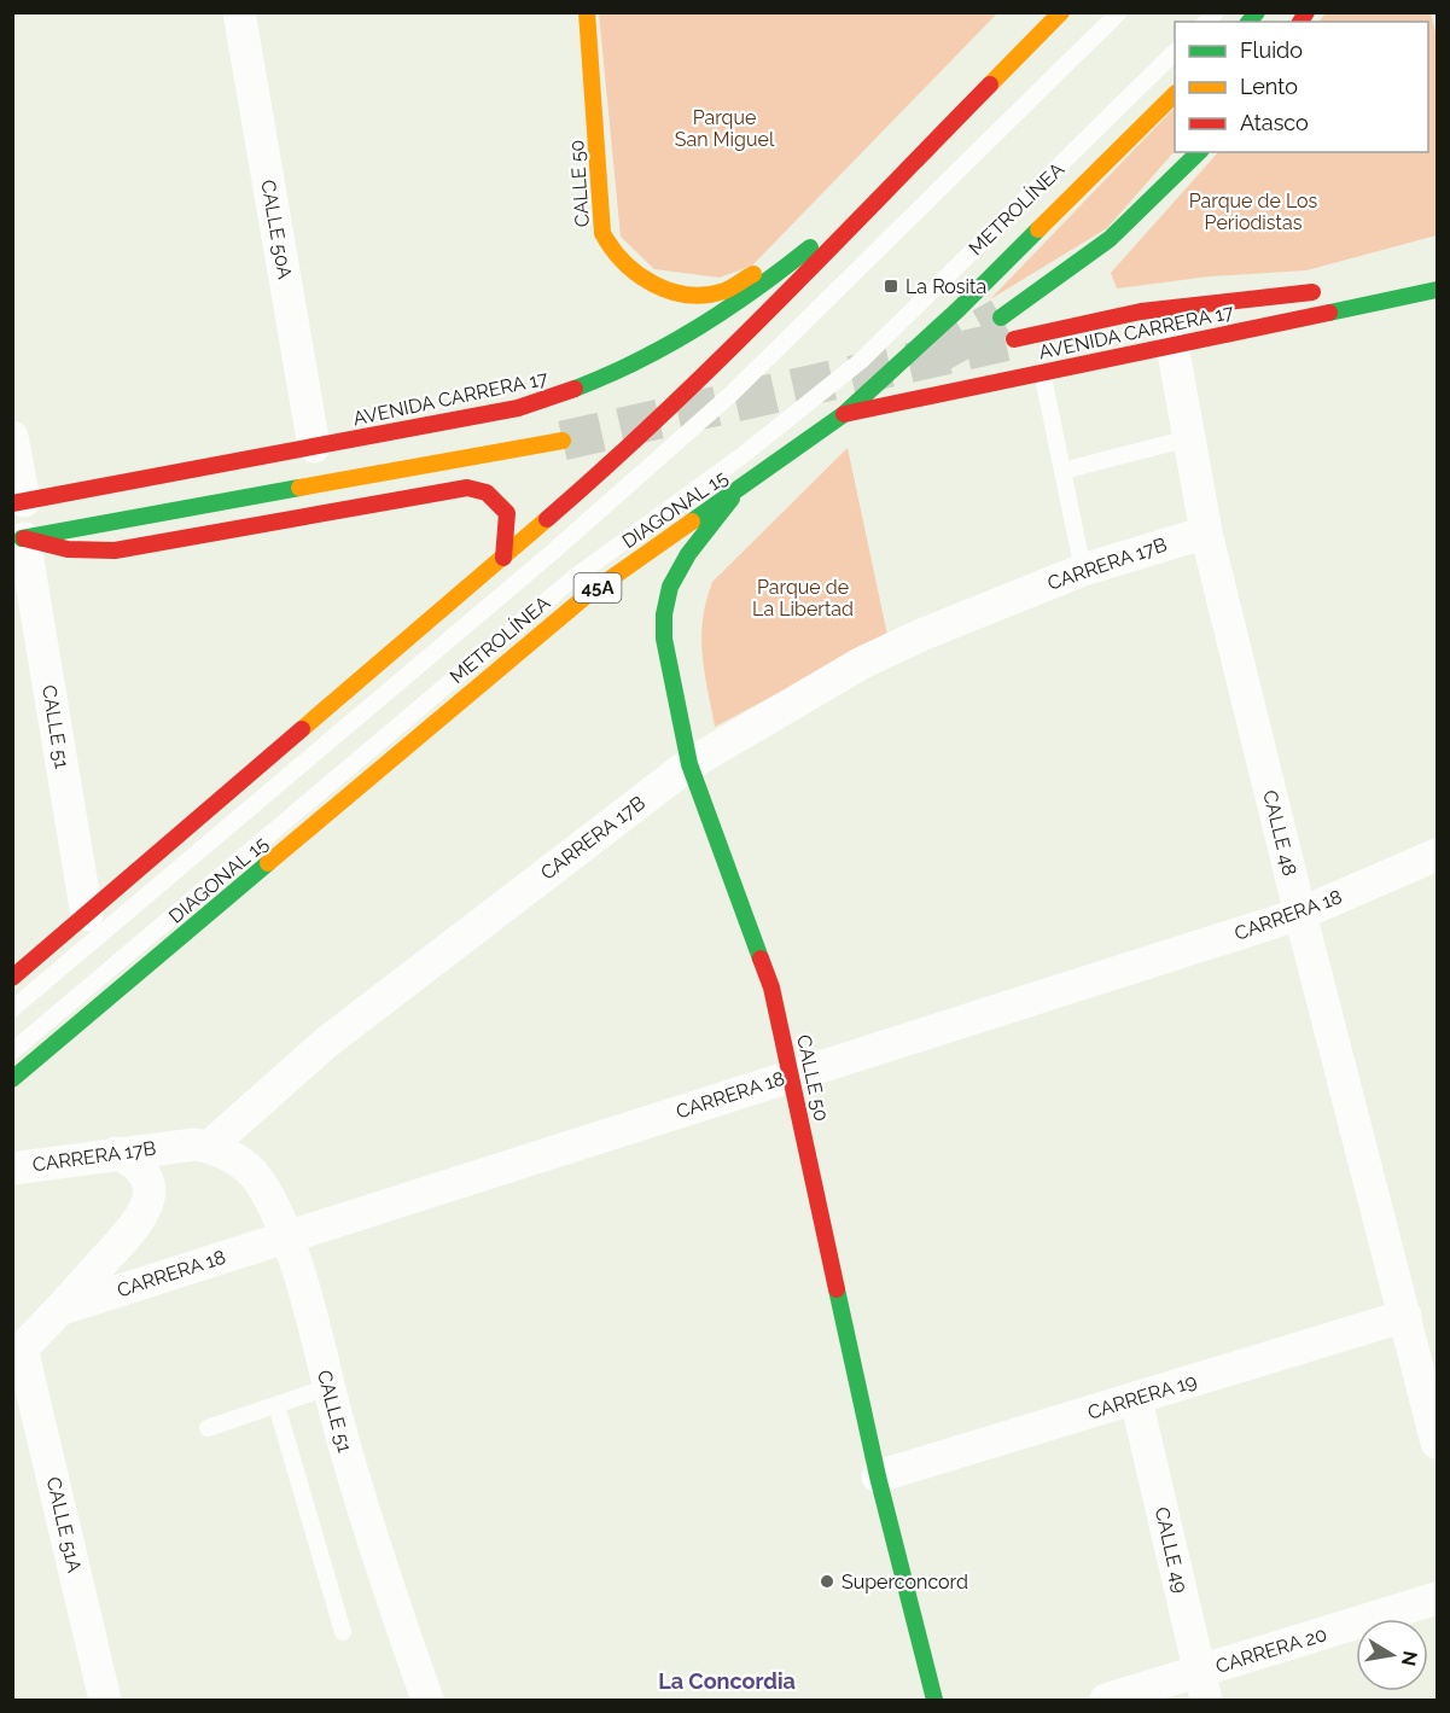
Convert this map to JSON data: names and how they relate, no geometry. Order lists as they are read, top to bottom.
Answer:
{
  "streets": {
    "main road": [
      "CALLE 50",
      "AVENIDA CARRERA 17",
      "DIAGONAL 15",
      "45A"
    ],
    "street": [
      "CALLE 50A",
      "CARRERA 17B",
      "CALLE 51",
      "CALLE 48",
      "CARRERA 18",
      "CARRERA 19",
      "CALLE 51A",
      "CALLE 49",
      "CARRERA 20"
    ],
    "lane": ["METROLÍNEA"]
  },
  "crossings": [
    ["CALLE 50", "DIAGONAL 15"],
    ["CALLE 50", "CARRERA 17B"],
    ["CALLE 50", "CARRERA 18"],
    ["CALLE 50", "CARRERA 19"],
    ["CALLE 50A", "AVENIDA CARRERA 17"],
    ["AVENIDA CARRERA 17", "DIAGONAL 15"],
    ["AVENIDA CARRERA 17", "CALLE 48"],
    ["CARRERA 17B", "CALLE 51"],
    ["CARRERA 17B", "CALLE 48"],
    ["CARRERA 17B", "CARRERA 18"],
    ["CALLE 51", "CARRERA 18"],
    ["CALLE 48", "CARRERA 18"],
    ["CALLE 48", "CARRERA 19"],
    ["CARRERA 18", "CALLE 51A"],
    ["CARRERA 19", "CALLE 49"],
    ["CALLE 49", "CARRERA 20"]
  ],
  "districts": ["La Concordia"],
  "parks": ["Parque San Miguel", "Parque de Los Periodistas", "Parque de La Libertad"],
  "places": {
    "transit": ["La Rosita"],
    "other": ["Superconcord"]
  },
  "legend": ["Fluido", "Lento", "Atasco"],
  "north": "right"
}
